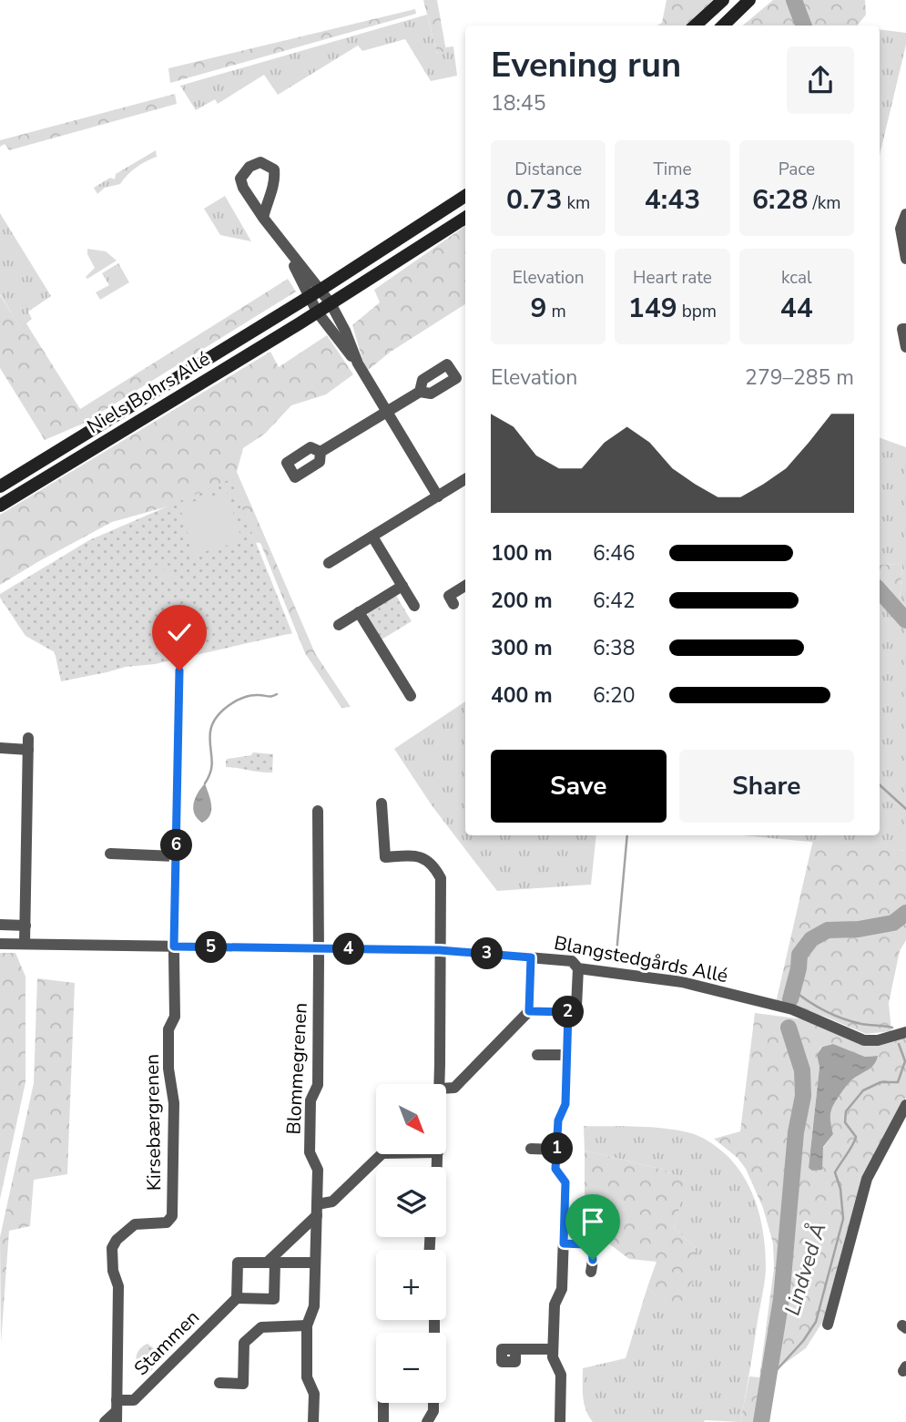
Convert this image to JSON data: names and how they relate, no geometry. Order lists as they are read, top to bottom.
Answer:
{
  "streets": {
    "street": [
      "Niels Bohrs Allé",
      "Blangstedgårds Allé",
      "Blommegrenen",
      "Kirsebærgrenen",
      "Stammen"
    ]
  },
  "crossings": [
    ["Blangstedgårds Allé", "Blommegrenen"],
    ["Blangstedgårds Allé", "Kirsebærgrenen"],
    ["Kirsebærgrenen", "Stammen"]
  ],
  "water": ["Lindved Å"],
  "north": "bottom right",
  "page": {
    "heading": ["Evening run", "18:45"],
    "stats": [
      ["Distance", "0.73 km"],
      ["Time", "4:43"],
      ["Pace", "6:28 /km"],
      ["Elevation", "9 m"],
      ["Heart rate", "149 bpm"],
      ["kcal", "44"]
    ],
    "chart": ["Elevation", "279–285 m"],
    "list": [
      {
        "name": "100 m",
        "note": "6:46"
      },
      {
        "name": "200 m",
        "note": "6:42"
      },
      {
        "name": "300 m",
        "note": "6:38"
      },
      {
        "name": "400 m",
        "note": "6:20"
      }
    ],
    "buttons": ["Save", "Share"],
    "pins": [
      "6",
      "5",
      "4",
      "3",
      "2",
      "1"
    ],
    "map_buttons": ["+", "−"]
  }
}
